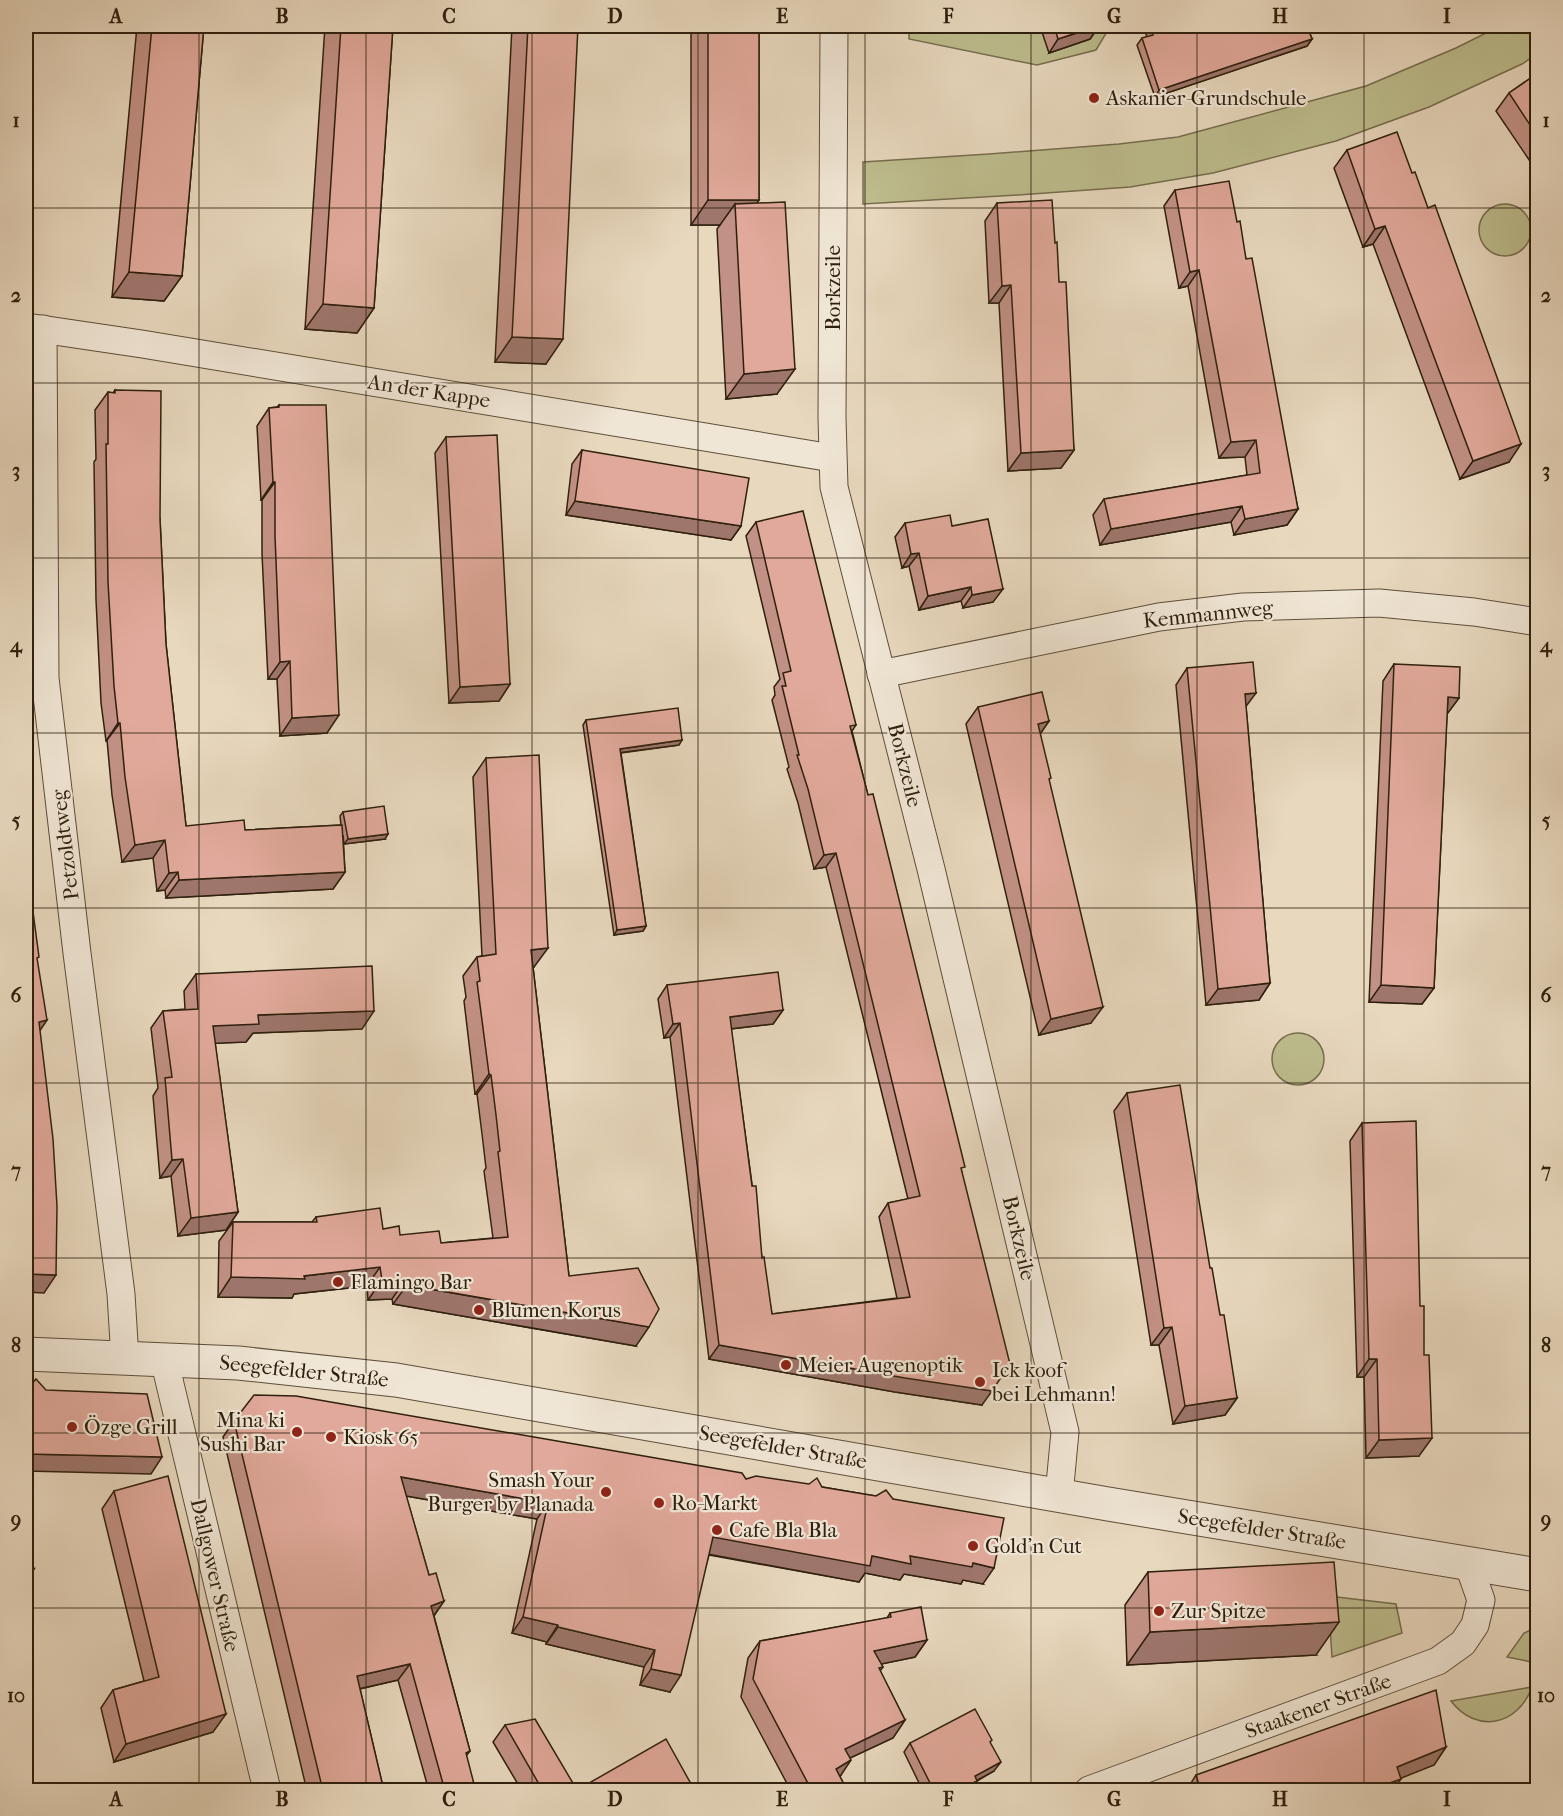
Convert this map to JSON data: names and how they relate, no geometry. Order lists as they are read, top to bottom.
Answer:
{
  "streets": {
    "street": [
      "Borkzeile",
      "An der Kappe",
      "Kemmannweg",
      "Petzoldtweg",
      "Seegefelder Straße",
      "Dallgower Straße",
      "Staakener Straße"
    ]
  },
  "crossings": [
    ["Borkzeile", "An der Kappe"],
    ["Borkzeile", "Kemmannweg"],
    ["Borkzeile", "Seegefelder Straße"],
    ["An der Kappe", "Petzoldtweg"],
    ["Petzoldtweg", "Seegefelder Straße"],
    ["Seegefelder Straße", "Dallgower Straße"],
    ["Seegefelder Straße", "Staakener Straße"]
  ],
  "places": [
    "Askanier-Grundschule",
    "Flamingo Bar",
    "Blumen Korus",
    "Meier Augenoptik",
    "Ick koof bei Lehmann!",
    "Özge Grill",
    "Mina ki Sushi Bar",
    "Kiosk 65",
    "Smash Your Burger by Planada",
    "Ro-Markt",
    "Cafe Bla Bla",
    "Gold'n Cut",
    "Zur Spitze"
  ],
  "grid": {
    "columns": [
      "A",
      "B",
      "C",
      "D",
      "E",
      "F",
      "G",
      "H",
      "I"
    ],
    "rows": [
      "1",
      "2",
      "3",
      "4",
      "5",
      "6",
      "7",
      "8",
      "9",
      "10"
    ]
  }
}
